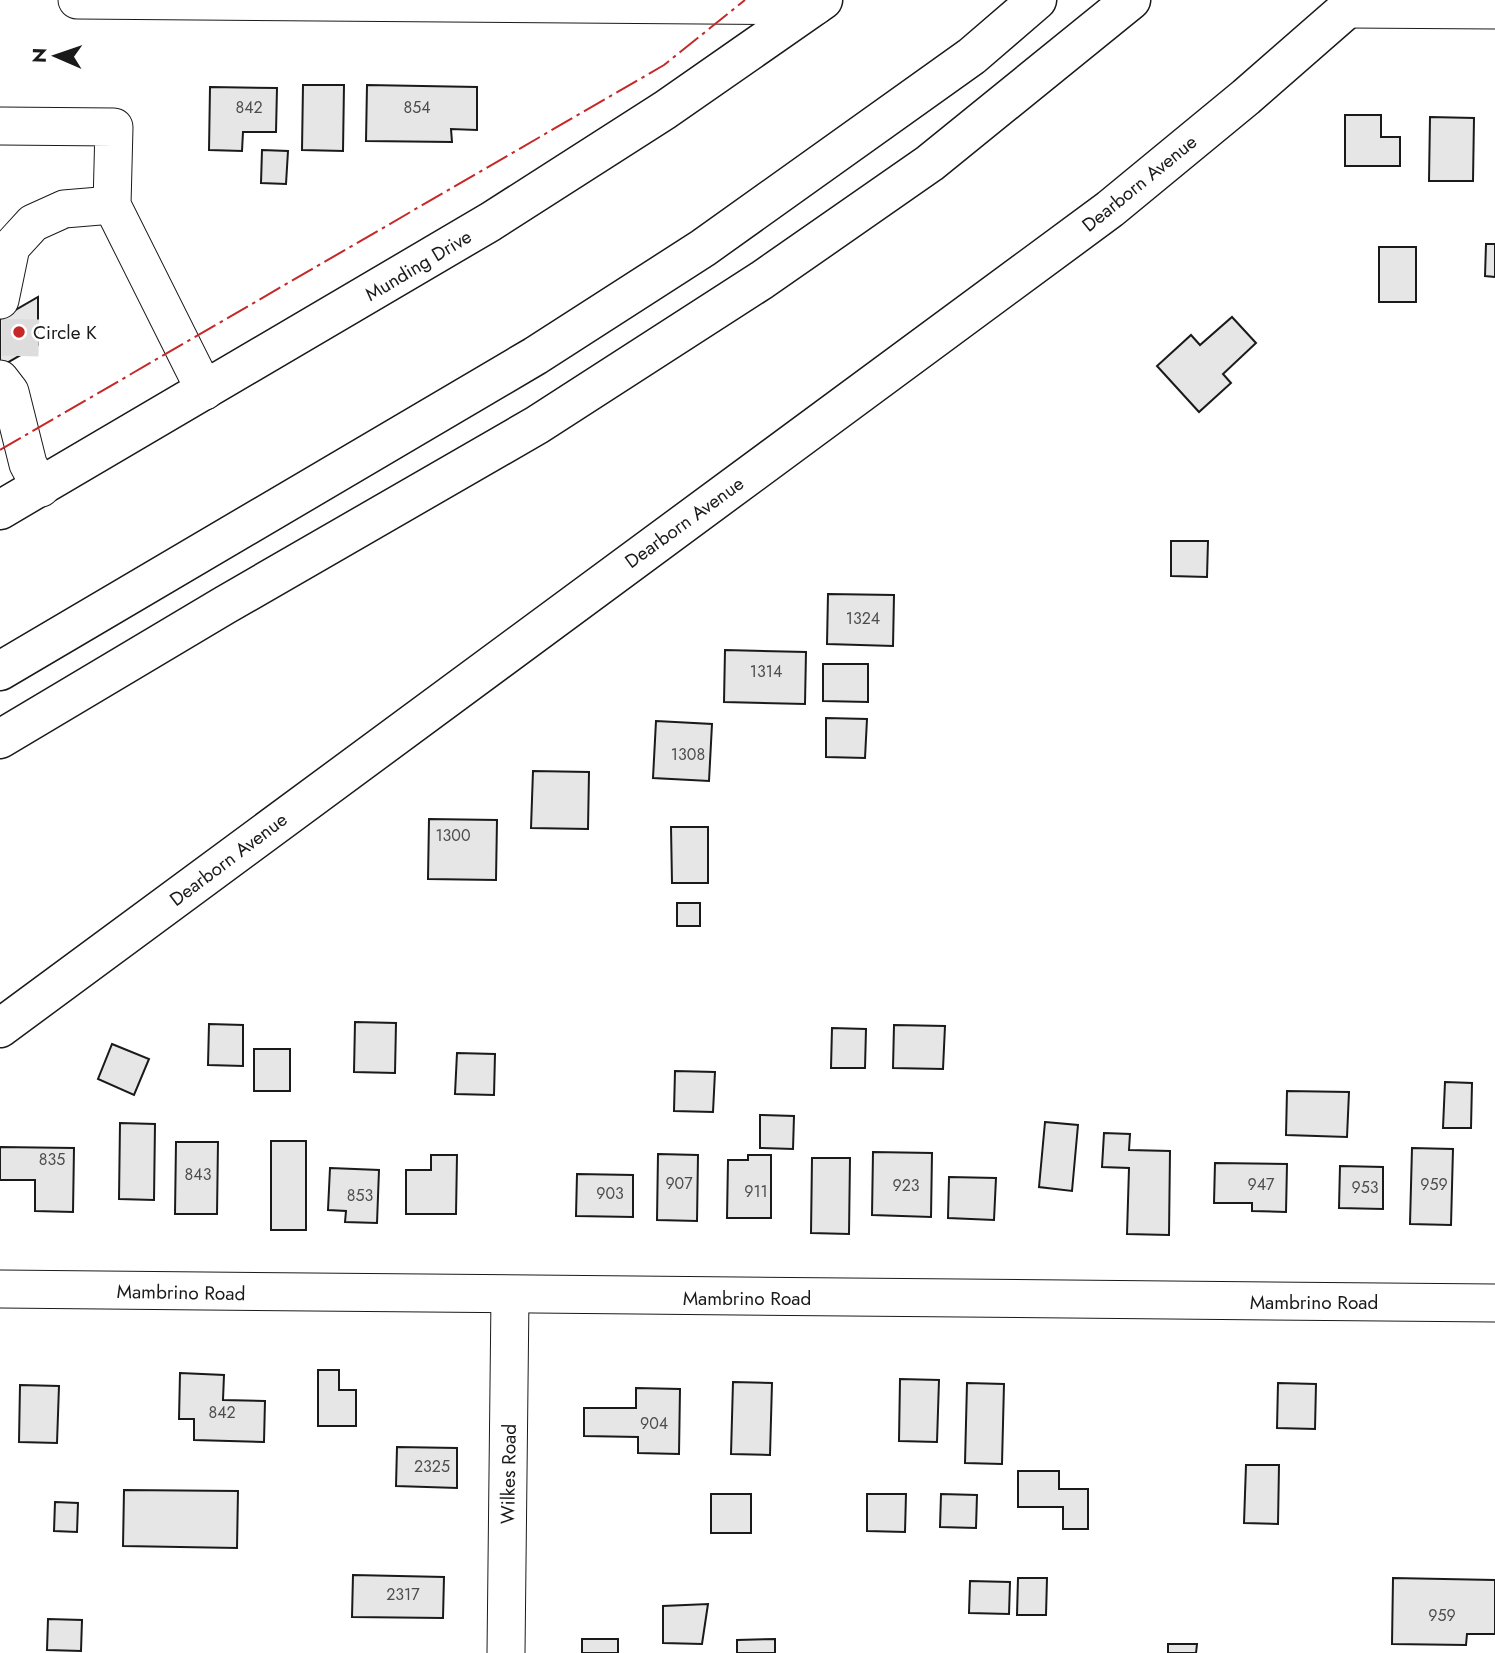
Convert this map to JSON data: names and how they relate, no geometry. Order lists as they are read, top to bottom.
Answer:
{
  "streets": {
    "main road": ["Dearborn Avenue", "Munding Drive"],
    "street": ["Mambrino Road", "Wilkes Road"]
  },
  "crossings": [
    ["Mambrino Road", "Wilkes Road"]
  ],
  "places": ["Circle K"],
  "house_numbers": [
    "842",
    "854",
    "1324",
    "1314",
    "1308",
    "1300",
    "835",
    "843",
    "907",
    "947",
    "959",
    "923",
    "953",
    "911",
    "903",
    "853",
    "842",
    "904",
    "2325",
    "2317",
    "959"
  ],
  "north": "left"
}
